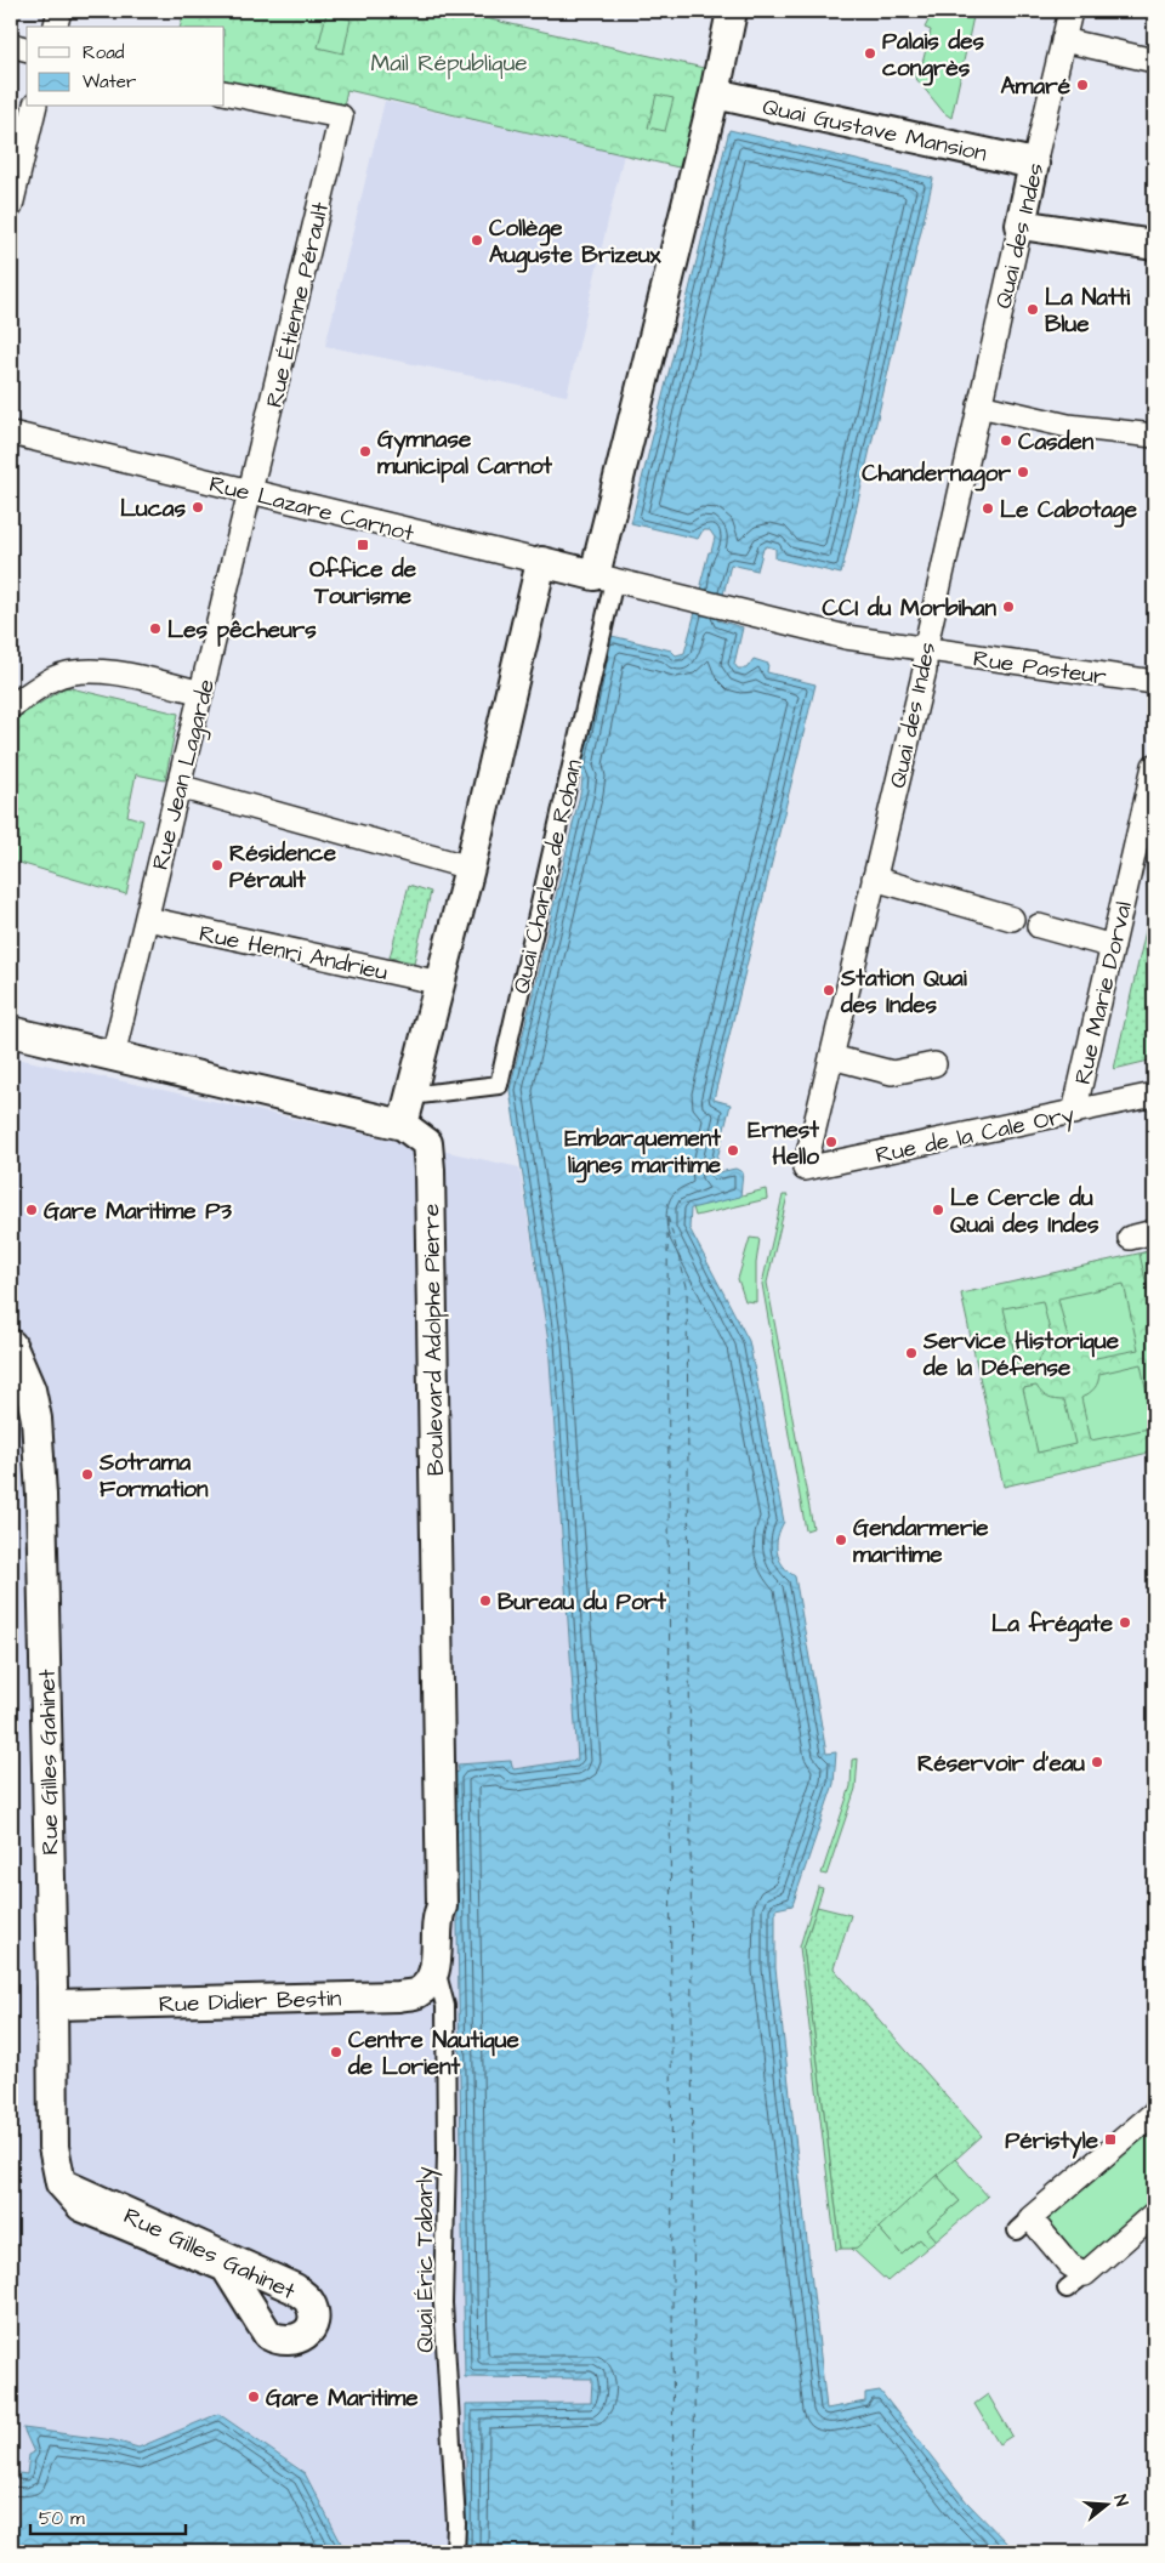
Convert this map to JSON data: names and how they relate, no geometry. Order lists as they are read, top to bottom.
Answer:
{
  "streets": {
    "street": [
      "Quai Gustave Mansion",
      "Quai des Indes",
      "Rue Étienne Pérault",
      "Rue Lazare Carnot",
      "Rue Pasteur",
      "Rue Jean Lagarde",
      "Quai Charles de Rohan",
      "Rue Henri Andrieu",
      "Rue Marie Dorval",
      "Rue de la Cale Ory",
      "Boulevard Adolphe Pierre",
      "Rue Gilles Gahinet",
      "Rue Didier Bestin",
      "Quai Éric Tabarly"
    ]
  },
  "crossings": [
    ["Quai Gustave Mansion", "Quai des Indes"],
    ["Quai Gustave Mansion", "Quai Charles de Rohan"],
    ["Quai des Indes", "Rue Pasteur"],
    ["Quai des Indes", "Rue de la Cale Ory"],
    ["Rue Étienne Pérault", "Rue Lazare Carnot"],
    ["Rue Étienne Pérault", "Rue Jean Lagarde"],
    ["Rue Lazare Carnot", "Rue Pasteur"],
    ["Rue Lazare Carnot", "Rue Jean Lagarde"],
    ["Rue Lazare Carnot", "Quai Charles de Rohan"],
    ["Rue Pasteur", "Quai Charles de Rohan"],
    ["Rue Jean Lagarde", "Rue Henri Andrieu"],
    ["Rue Jean Lagarde", "Boulevard Adolphe Pierre"],
    ["Rue Marie Dorval", "Rue de la Cale Ory"],
    ["Boulevard Adolphe Pierre", "Rue Didier Bestin"],
    ["Boulevard Adolphe Pierre", "Quai Éric Tabarly"],
    ["Rue Gilles Gahinet", "Rue Didier Bestin"],
    ["Rue Didier Bestin", "Quai Éric Tabarly"]
  ],
  "parks": ["Mail République"],
  "places": {
    "other": [
      "Palais des congrès",
      "Amaré",
      "Collège Auguste Brizeux",
      "La Natti Blue",
      "Casden",
      "Gymnase municipal Carnot",
      "Chandernagor",
      "Lucas",
      "Le Cabotage",
      "CCI du Morbihan",
      "Les pêcheurs",
      "Résidence Pérault",
      "Station Quai des Indes",
      "Ernest Hello",
      "Embarquement lignes maritime",
      "Gare Maritime P3",
      "Le Cercle du Quai des Indes",
      "Service Historique de la Défense",
      "Sotrama Formation",
      "Gendarmerie maritime",
      "Bureau du Port",
      "La frégate",
      "Réservoir d'eau",
      "Centre Nautique de Lorient",
      "Gare Maritime"
    ],
    "transit": ["Office de Tourisme", "Péristyle"]
  },
  "legend": ["Road", "Water"],
  "scale_bar": "50 m",
  "north": "right"
}
